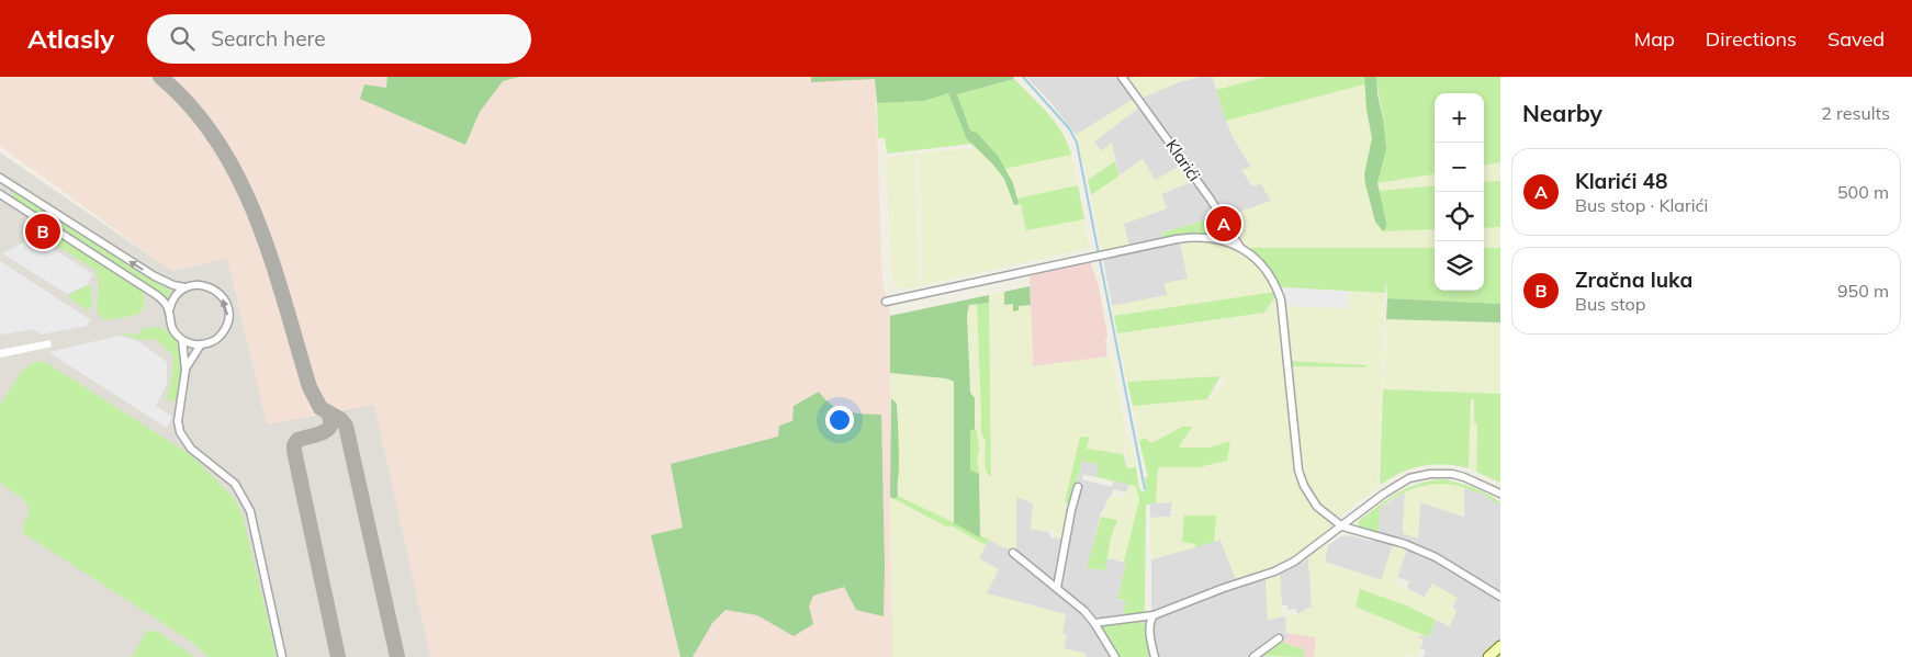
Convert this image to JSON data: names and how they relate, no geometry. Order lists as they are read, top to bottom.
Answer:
{
  "streets": {
    "street": ["Klarići"]
  },
  "page": {
    "header": "Atlasly",
    "search": "Search here",
    "nav": ["Map", "Directions", "Saved"],
    "heading": ["Nearby", "2 results"],
    "map_buttons": ["+", "−"],
    "list": [
      {
        "mark": "A",
        "name": "Klarići 48",
        "note": "Bus stop · Klarići",
        "value": "500 m"
      },
      {
        "mark": "B",
        "name": "Zračna luka",
        "note": "Bus stop",
        "value": "950 m"
      }
    ],
    "pins": ["A", "B"]
  }
}
